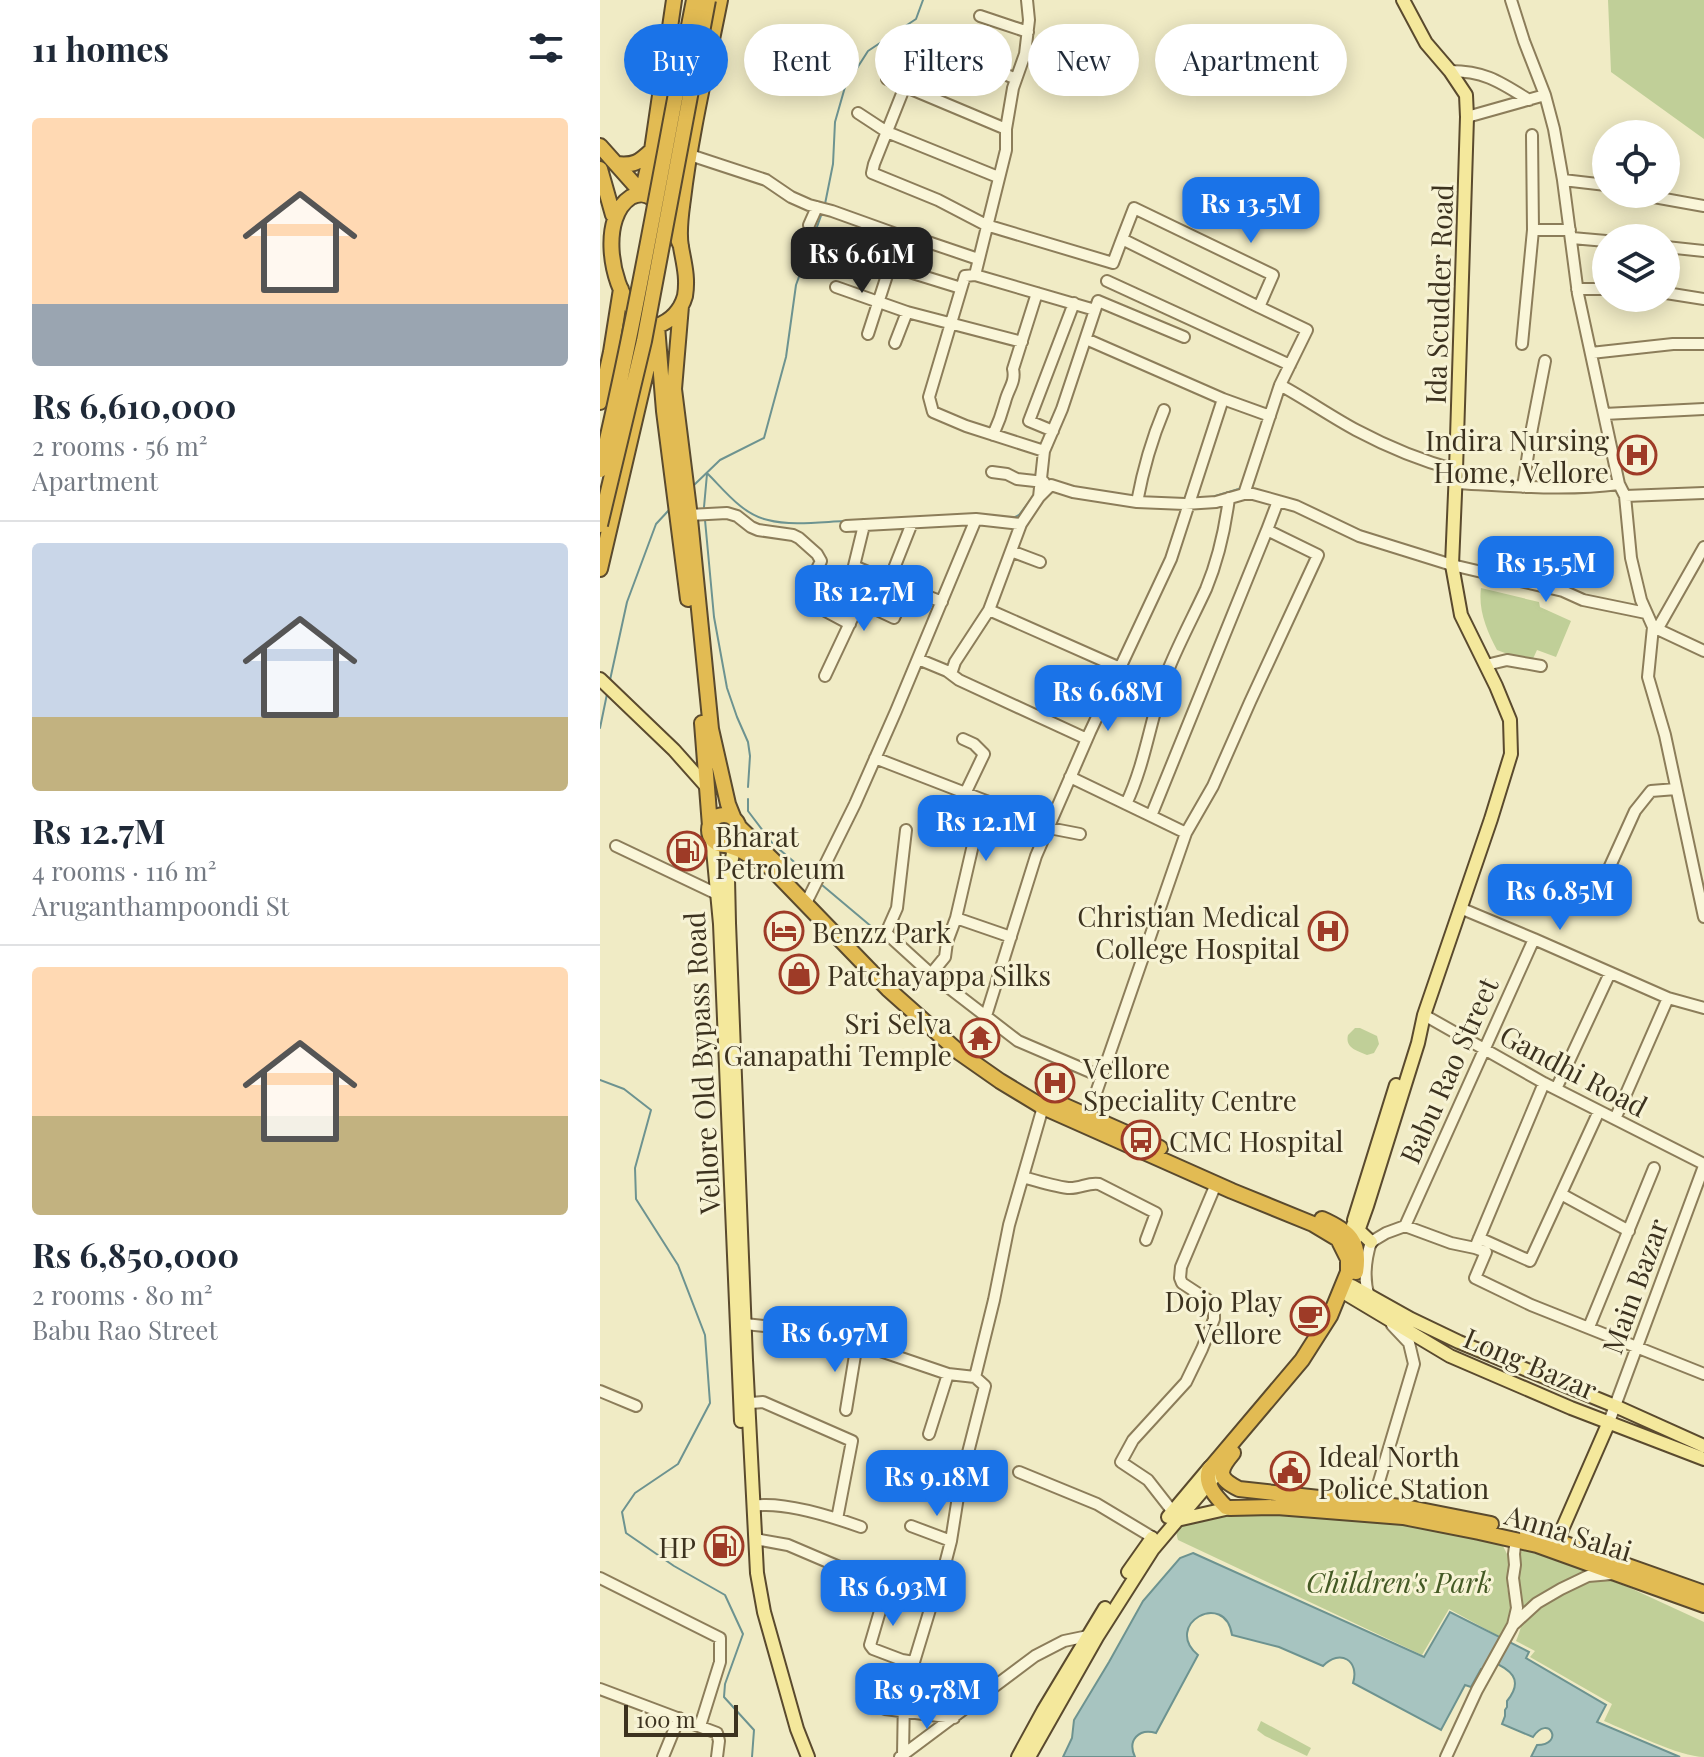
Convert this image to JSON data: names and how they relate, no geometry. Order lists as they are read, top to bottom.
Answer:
{
  "streets": {
    "highway": ["Anna Salai"],
    "main road": ["Ida Scudder Road", "Vellore Old Bypass Road", "Long Bazar"],
    "street": ["Babu Rao Street", "Gandhi Road", "Main Bazar"]
  },
  "crossings": [
    ["Ida Scudder Road", "Gandhi Road"],
    ["Babu Rao Street", "Gandhi Road"],
    ["Gandhi Road", "Main Bazar"],
    ["Main Bazar", "Long Bazar"]
  ],
  "parks": ["Children's Park"],
  "places": {
    "hospital": ["Indira Nursing Home, Vellore", "Christian Medical College Hospital", "Vellore Speciality Centre"],
    "fuel station": ["Bharat Petroleum", "HP"],
    "hotel": ["Benzz Park"],
    "shop": ["Patchayappa Silks"],
    "temple": ["Sri Selva Ganapathi Temple"],
    "bus stop": ["CMC Hospital"],
    "cafe": ["Dojo Play Vellore"],
    "public building": ["Ideal North Police Station"]
  },
  "scale_bar": "100 m",
  "page": {
    "heading": "11 homes",
    "chip": [
      "Buy",
      "Rent",
      "Filters",
      "New",
      "Apartment"
    ],
    "list": [
      {
        "name": "Rs 6,610,000",
        "note": "2 rooms · 56 m² · Apartment"
      },
      {
        "name": "Rs 12.7M",
        "note": "4 rooms · 116 m² · Aruganthampoondi St"
      },
      {
        "name": "Rs 6,850,000",
        "note": "2 rooms · 80 m² · Babu Rao Street"
      }
    ],
    "price": [
      "Rs 13.5M",
      "Rs 6.61M",
      "Rs 15.5M",
      "Rs 12.7M",
      "Rs 6.68M",
      "Rs 12.1M",
      "Rs 6.85M",
      "Rs 6.97M",
      "Rs 9.18M",
      "Rs 6.93M",
      "Rs 9.78M"
    ],
    "scale": "100 m"
  }
}
